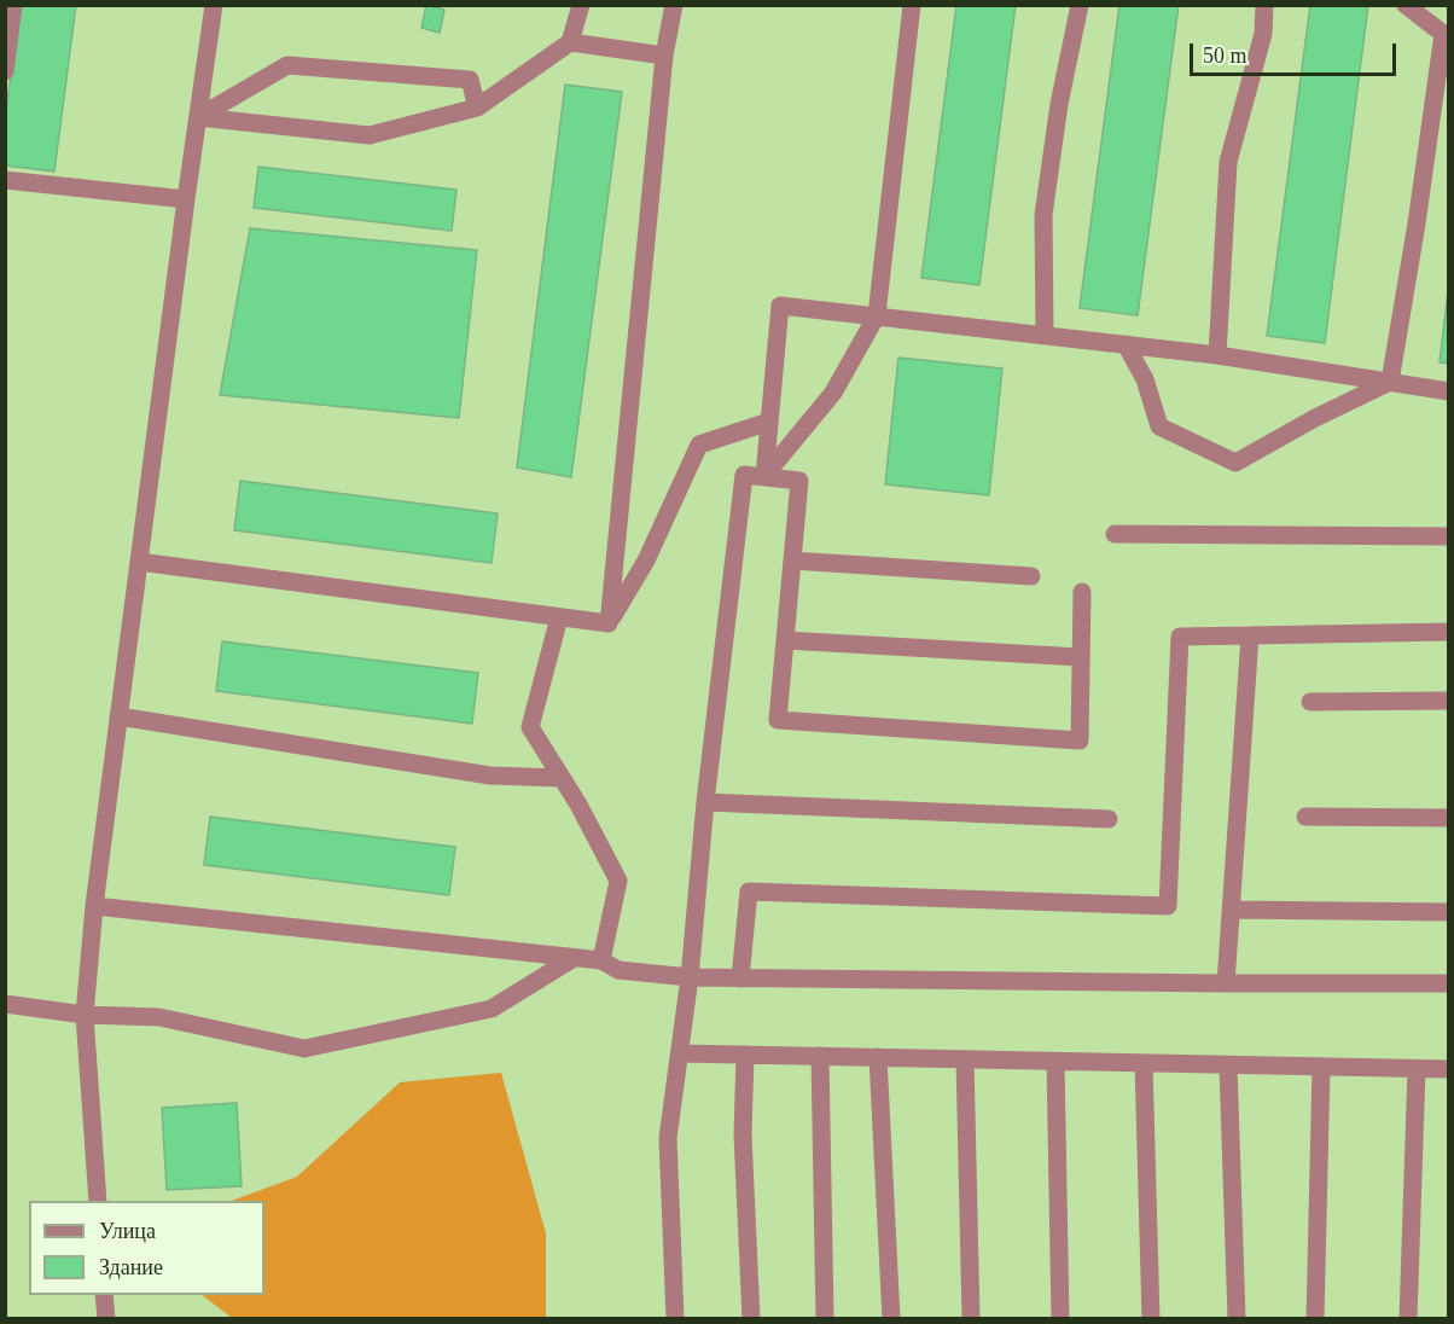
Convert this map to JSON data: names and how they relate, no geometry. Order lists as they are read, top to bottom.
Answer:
{
  "legend": ["Улица", "Здание"],
  "scale_bar": "50 m"
}
